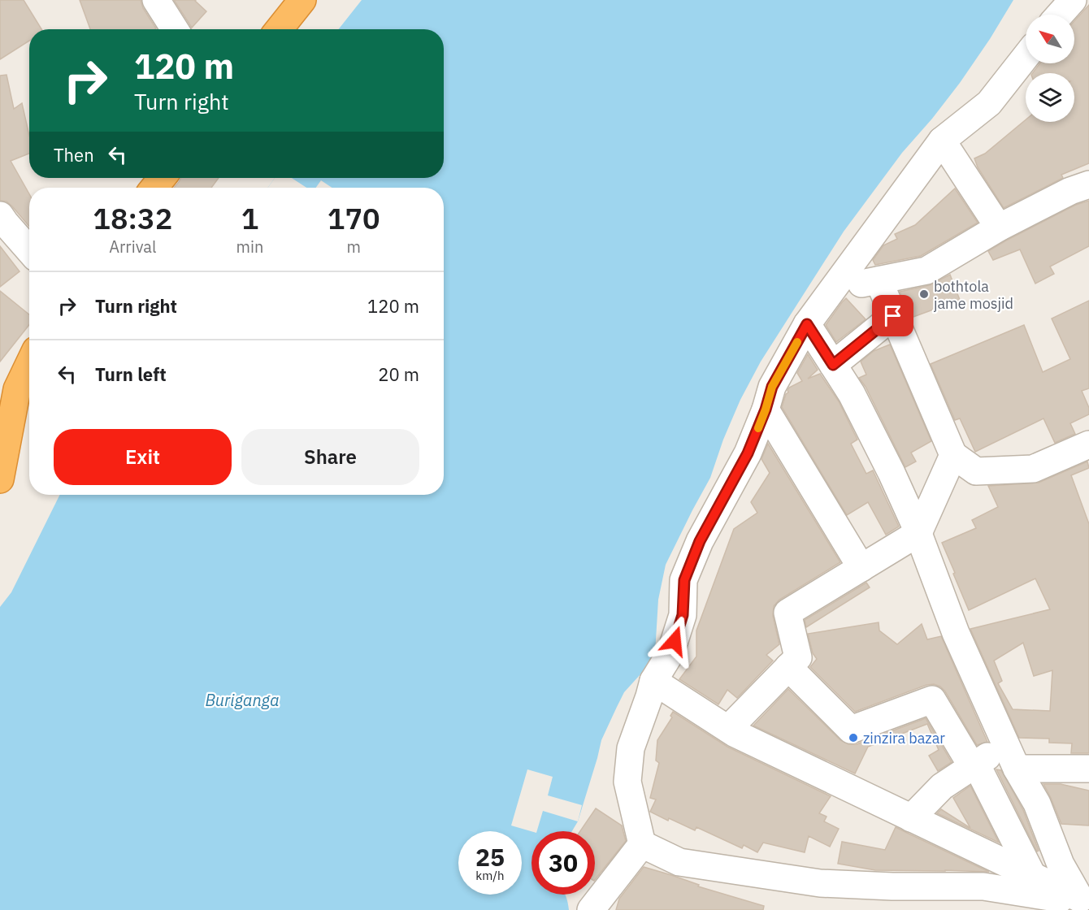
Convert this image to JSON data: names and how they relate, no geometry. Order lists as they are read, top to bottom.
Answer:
{
  "water": ["Buriganga"],
  "places": ["bothtola jame mosjid", "zinzira bazar"],
  "north": "top left",
  "page": {
    "turn": ["120 m", "Turn right"],
    "then": "Then",
    "eta": [
      "18:32",
      "Arrival",
      "1",
      "min",
      "170",
      "m"
    ],
    "list": [
      {
        "name": "Turn right",
        "value": "120 m"
      },
      {
        "name": "Turn left",
        "value": "20 m"
      }
    ],
    "buttons": ["Exit", "Share"],
    "speed": "25 km/h",
    "limit": "30"
  }
}
